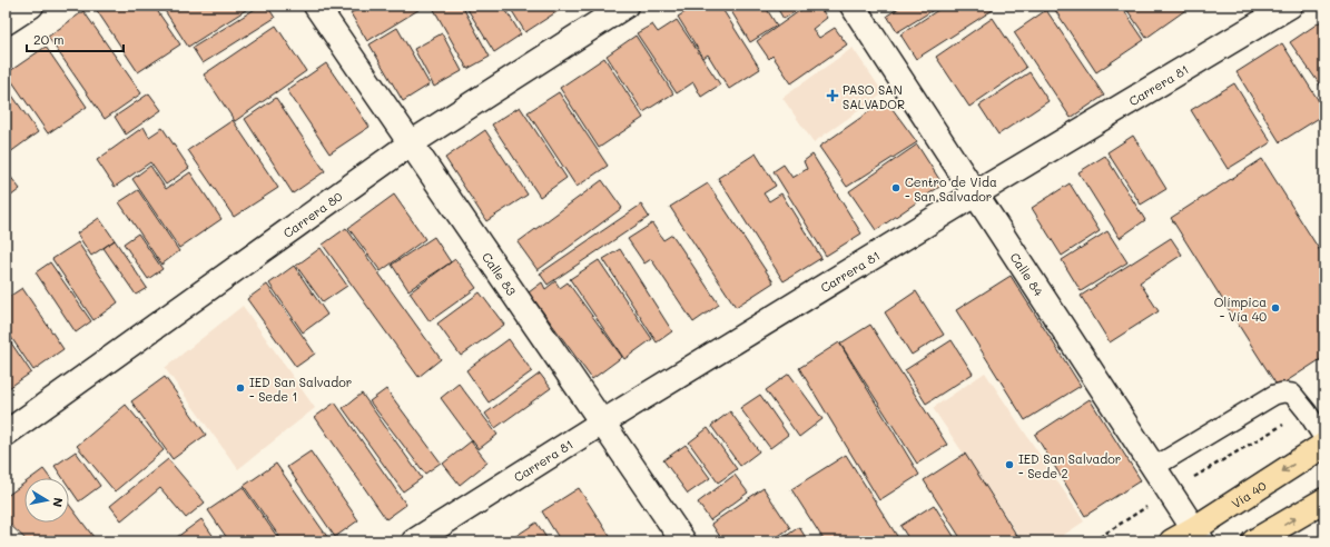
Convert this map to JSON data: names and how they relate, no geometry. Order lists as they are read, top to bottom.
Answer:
{
  "streets": {
    "highway": ["Vía 40"],
    "street": [
      "Carrera 81",
      "Carrera 80",
      "Calle 83",
      "Calle 84"
    ]
  },
  "crossings": [
    ["Carrera 81", "Calle 83"],
    ["Carrera 81", "Calle 84"],
    ["Carrera 80", "Calle 83"],
    ["Calle 84", "Vía 40"]
  ],
  "places": {
    "health": ["PASO SAN SALVADOR"],
    "other": [
      "Centro de Vida - San Salvador",
      "Olímpica - Vía 40",
      "IED San Salvador - Sede 1",
      "IED San Salvador - Sede 2"
    ]
  },
  "scale_bar": "20 m",
  "north": "right"
}
